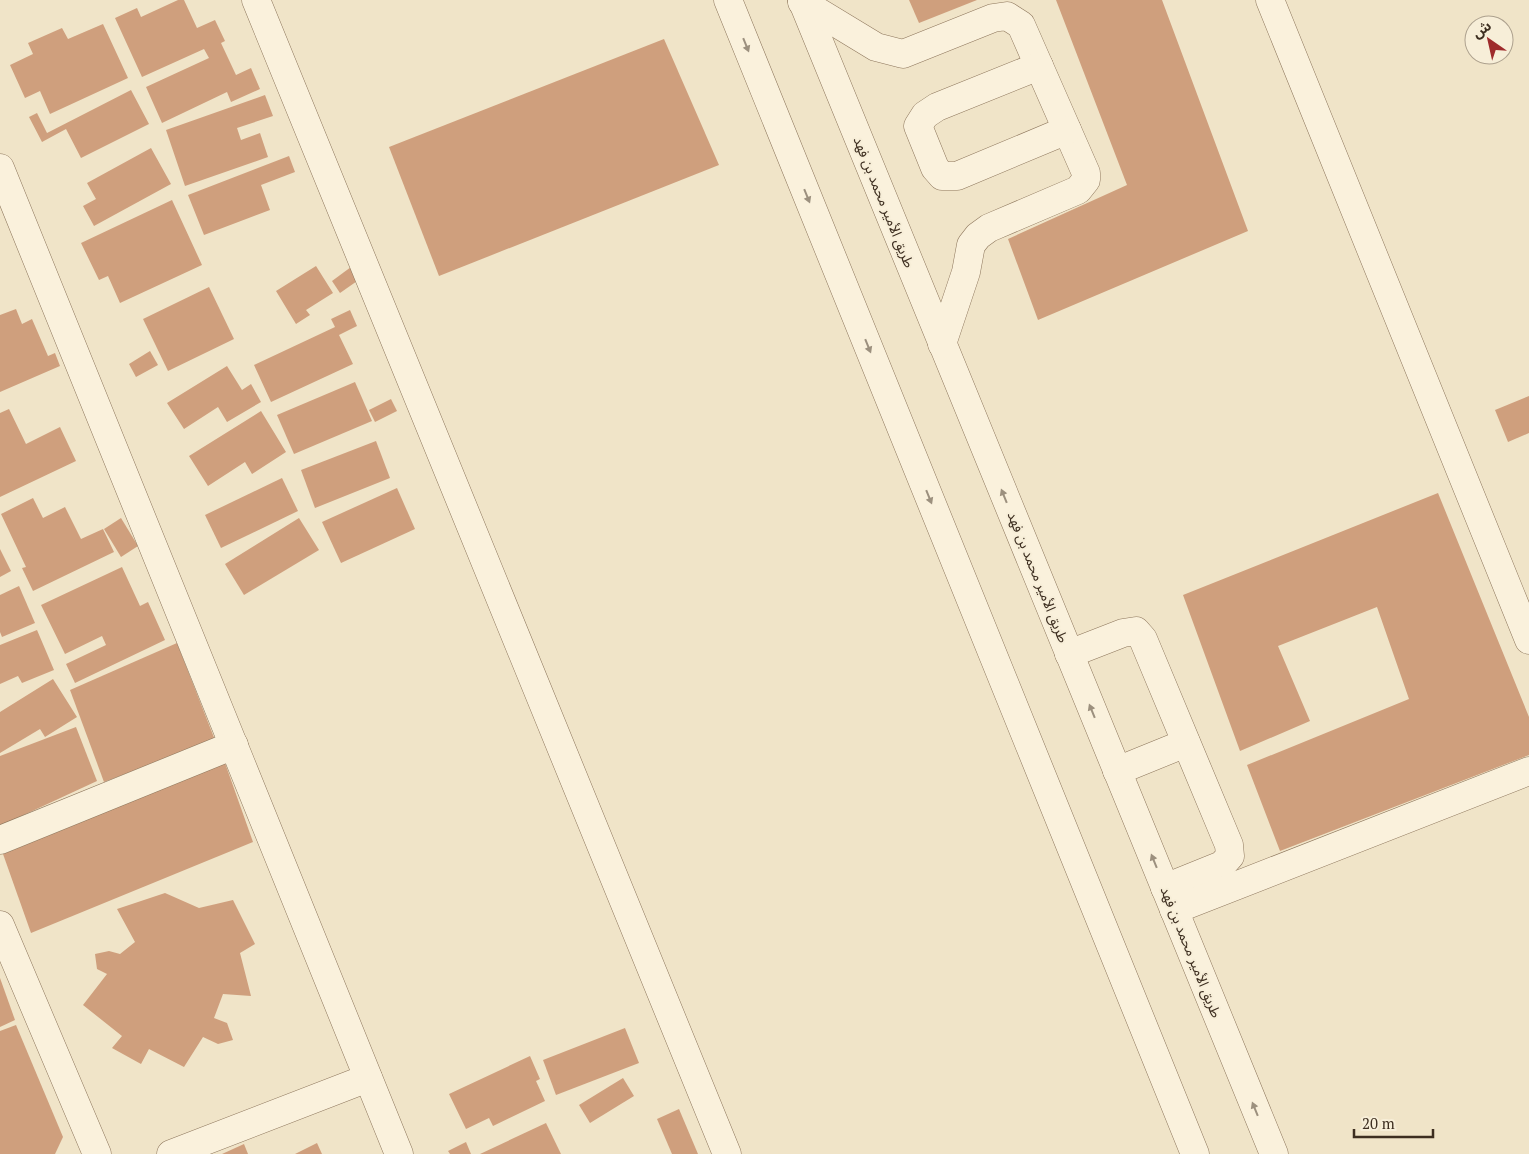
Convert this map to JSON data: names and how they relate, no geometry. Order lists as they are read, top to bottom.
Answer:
{
  "streets": {
    "street": ["طريق الأمير محمد بن فهد"]
  },
  "scale_bar": "20 m",
  "north": "top left"
}
